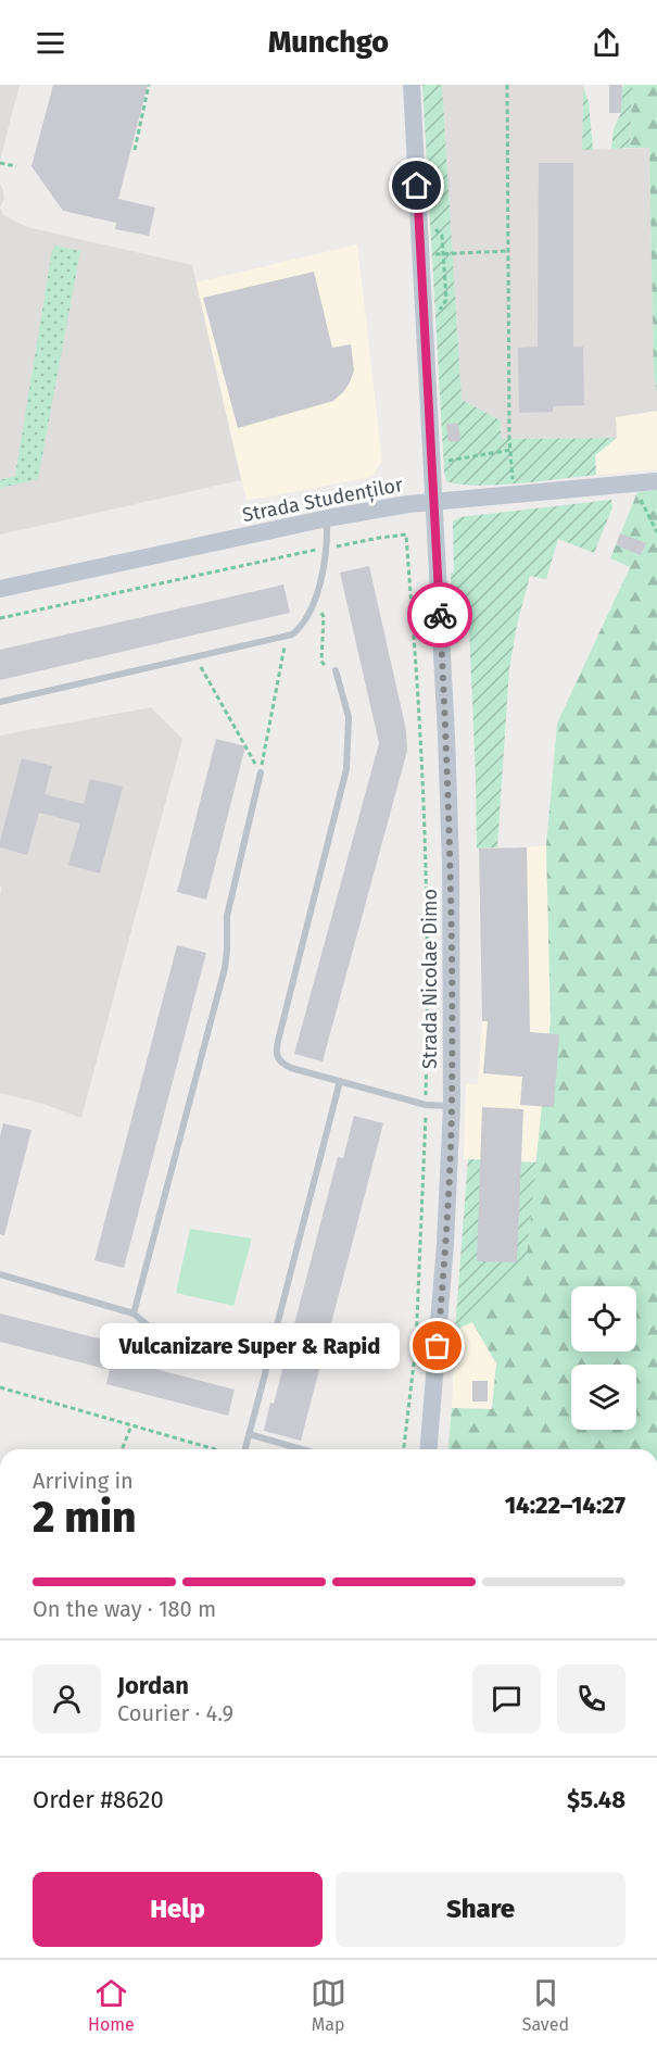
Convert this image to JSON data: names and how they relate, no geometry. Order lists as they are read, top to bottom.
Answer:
{
  "streets": {
    "main road": ["Strada Studenților", "Strada Nicolae Dimo"]
  },
  "crossings": [
    ["Strada Studenților", "Strada Nicolae Dimo"]
  ],
  "places": ["Vulcanizare Super & Rapid"],
  "page": {
    "header": "Munchgo",
    "bubble": "Vulcanizare Super & Rapid",
    "heading": ["2 min", "Arriving in", "14:22–14:27"],
    "panel": [
      "Jordan",
      "Courier · 4.9",
      "Order #8620",
      "$5.48"
    ],
    "bar": "On the way · 180 m",
    "buttons": ["Help", "Share"],
    "tabs": ["Home", "Map", "Saved"]
  }
}
